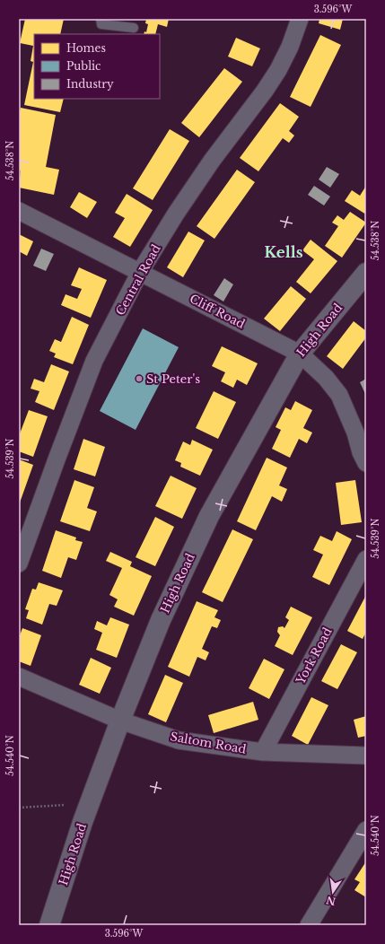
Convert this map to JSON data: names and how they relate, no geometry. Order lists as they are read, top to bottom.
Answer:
{
  "streets": {
    "street": [
      "Central Road",
      "Cliff Road",
      "High Road",
      "York Road",
      "Saltom Road"
    ]
  },
  "crossings": [
    ["Central Road", "Cliff Road"],
    ["Cliff Road", "High Road"],
    ["High Road", "Saltom Road"],
    ["York Road", "Saltom Road"]
  ],
  "districts": ["Kells"],
  "places": ["St Peter's"],
  "legend": ["Homes", "Public", "Industry"],
  "north": "bottom",
  "coordinates": [
    "3.596°W",
    "54.538°N",
    "54.539°N",
    "54.540°N"
  ]
}
